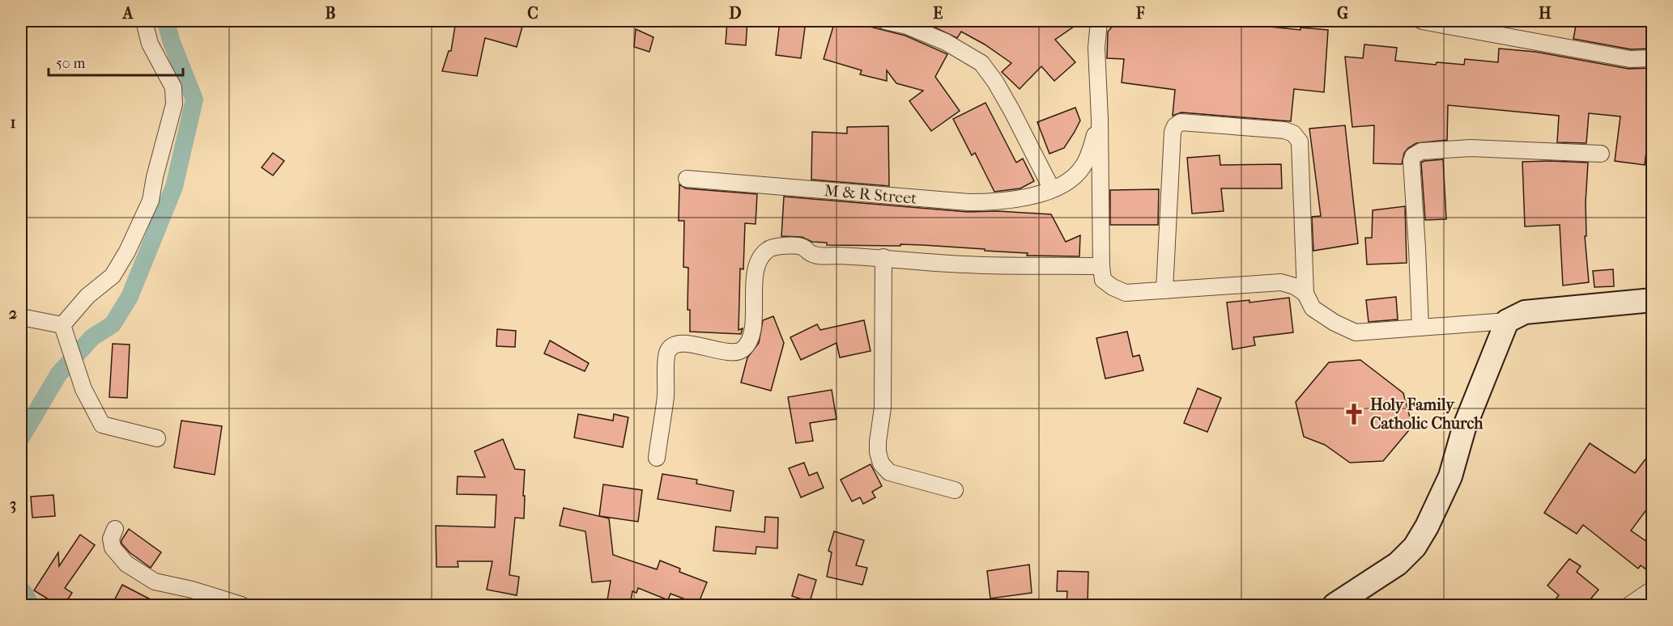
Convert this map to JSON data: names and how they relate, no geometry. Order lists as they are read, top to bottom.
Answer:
{
  "streets": {
    "street": ["M & R Street"]
  },
  "places": {
    "church": ["Holy Family Catholic Church"]
  },
  "scale_bar": "50 m",
  "grid": {
    "columns": [
      "A",
      "B",
      "C",
      "D",
      "E",
      "F",
      "G",
      "H"
    ],
    "rows": ["1", "2", "3"]
  }
}
